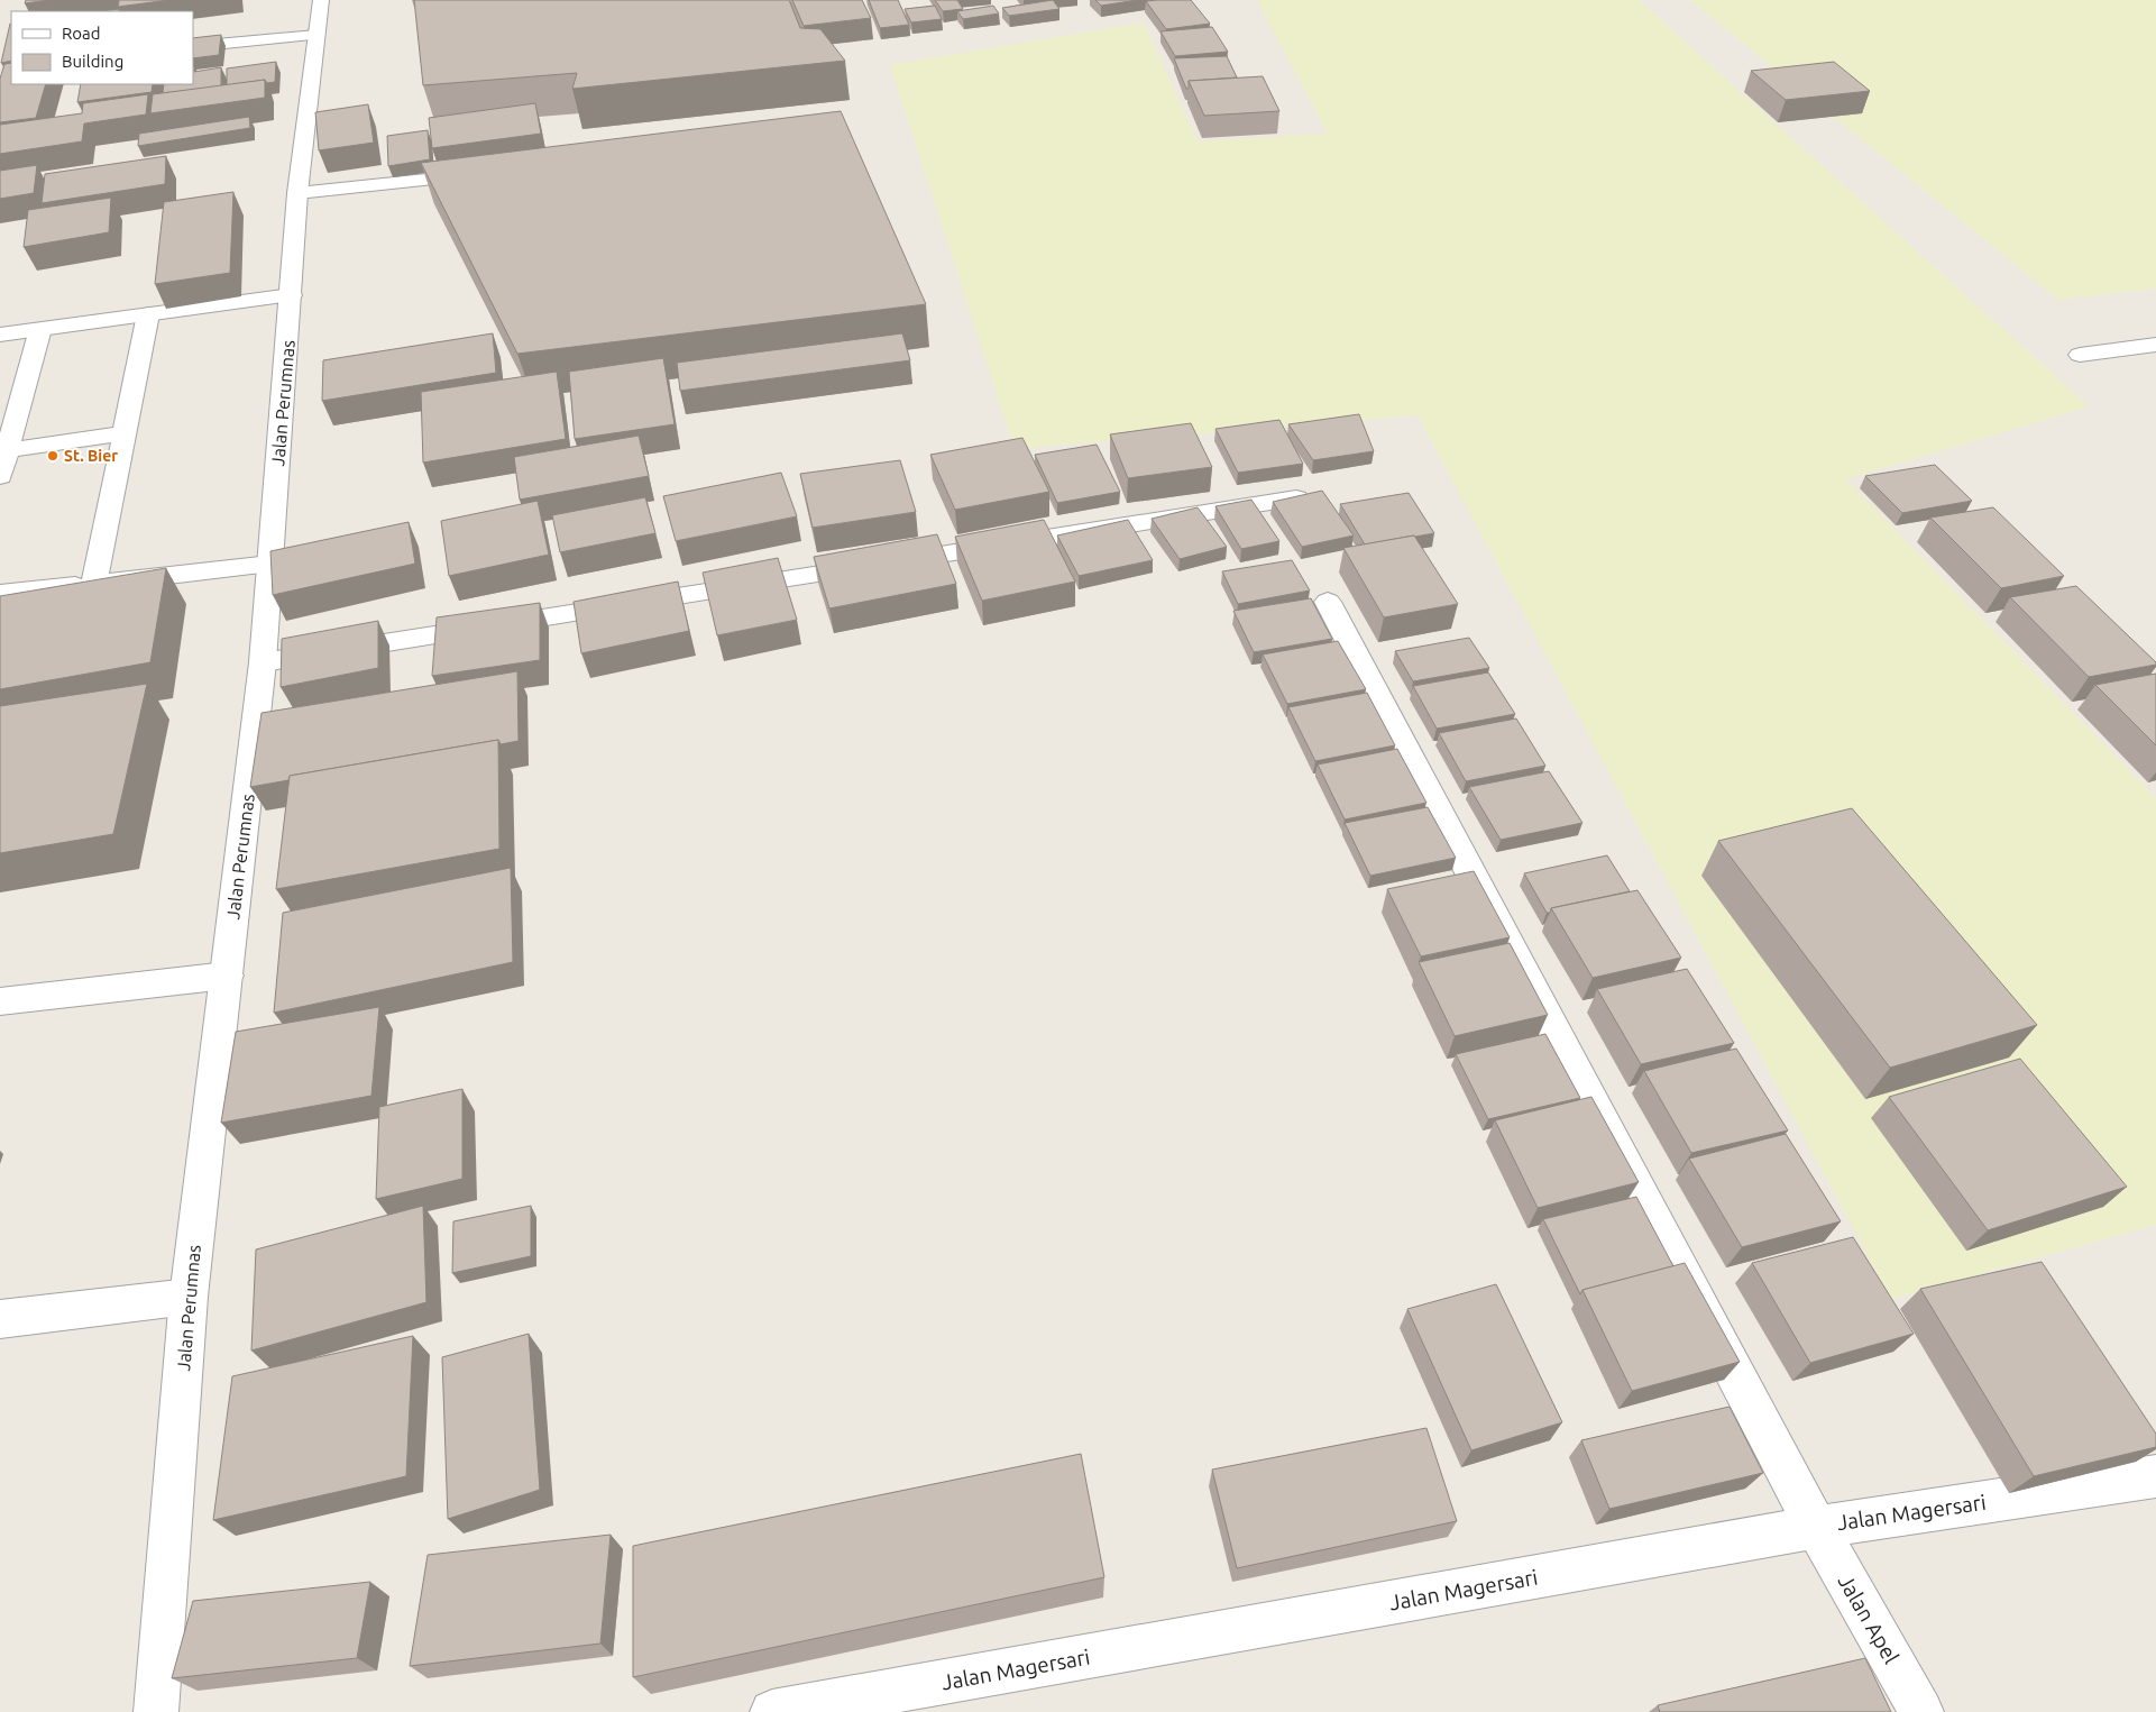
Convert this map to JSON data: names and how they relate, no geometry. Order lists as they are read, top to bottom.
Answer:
{
  "streets": {
    "street": ["Jalan Perumnas", "Jalan Magersari", "Jalan Apel"]
  },
  "crossings": [
    ["Jalan Magersari", "Jalan Apel"]
  ],
  "places": ["St. Bier"],
  "legend": ["Road", "Building"]
}
